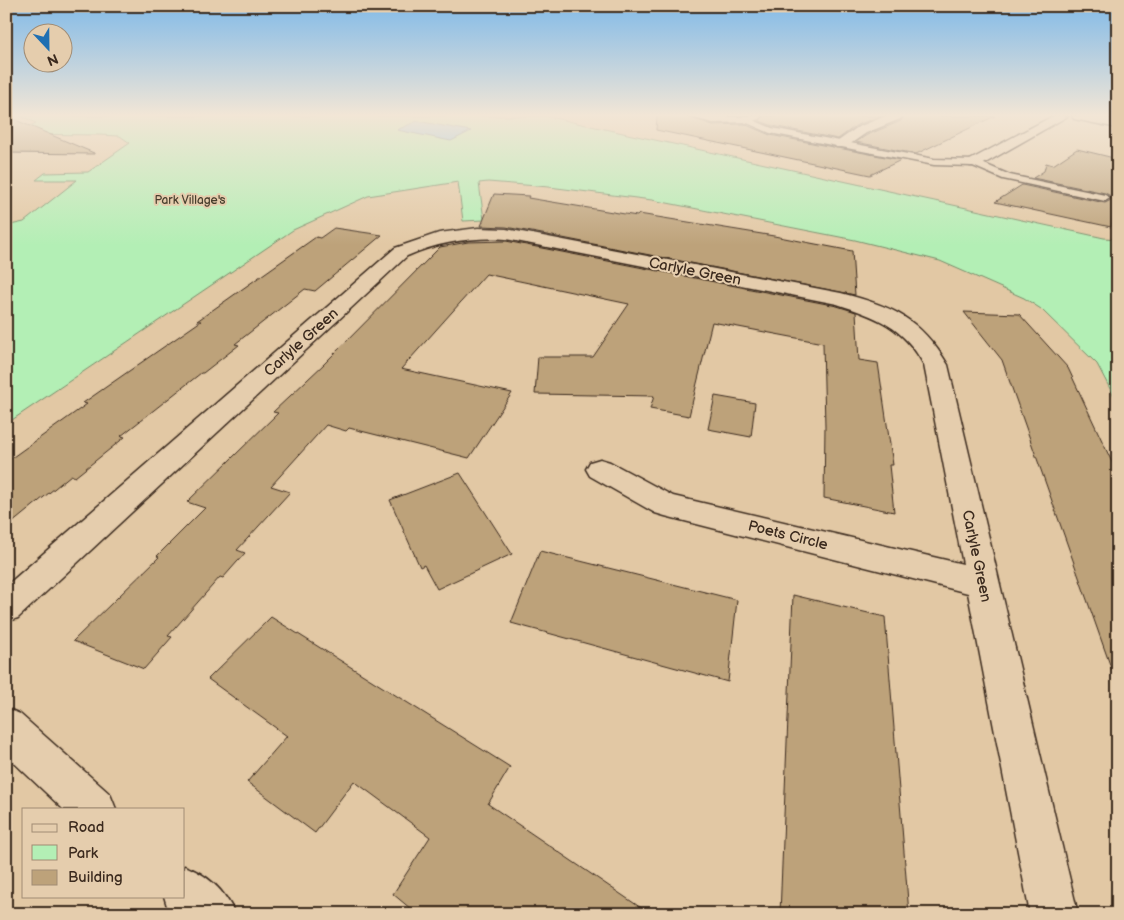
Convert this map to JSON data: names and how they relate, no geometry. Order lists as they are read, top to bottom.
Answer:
{
  "streets": {
    "street": ["Carlyle Green", "Poets Circle"]
  },
  "crossings": [
    ["Carlyle Green", "Poets Circle"]
  ],
  "parks": ["Park Village's"],
  "legend": ["Road", "Park", "Building"],
  "north": "bottom"
}
